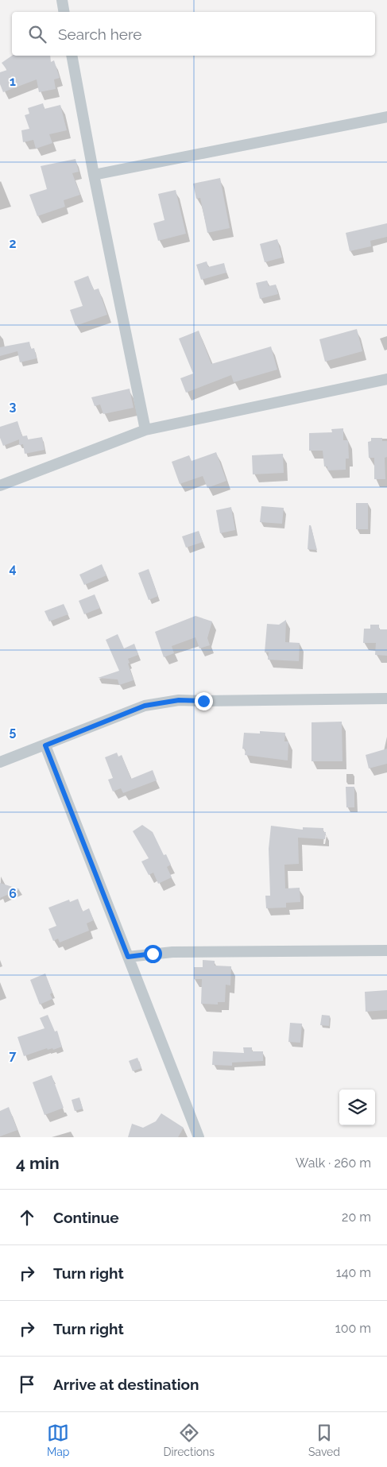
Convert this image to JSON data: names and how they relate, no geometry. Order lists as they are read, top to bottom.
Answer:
{
  "page": {
    "search": "Search here",
    "heading": ["4 min", "Walk · 260 m"],
    "list": [
      ["Continue", "20 m"],
      ["Turn right", "140 m"],
      ["Turn right", "100 m"],
      "Arrive at destination"
    ],
    "nav": ["Map", "Directions", "Saved"]
  },
  "grid": {
    "rows": [
      "1",
      "2",
      "3",
      "4",
      "5",
      "6",
      "7"
    ]
  }
}
